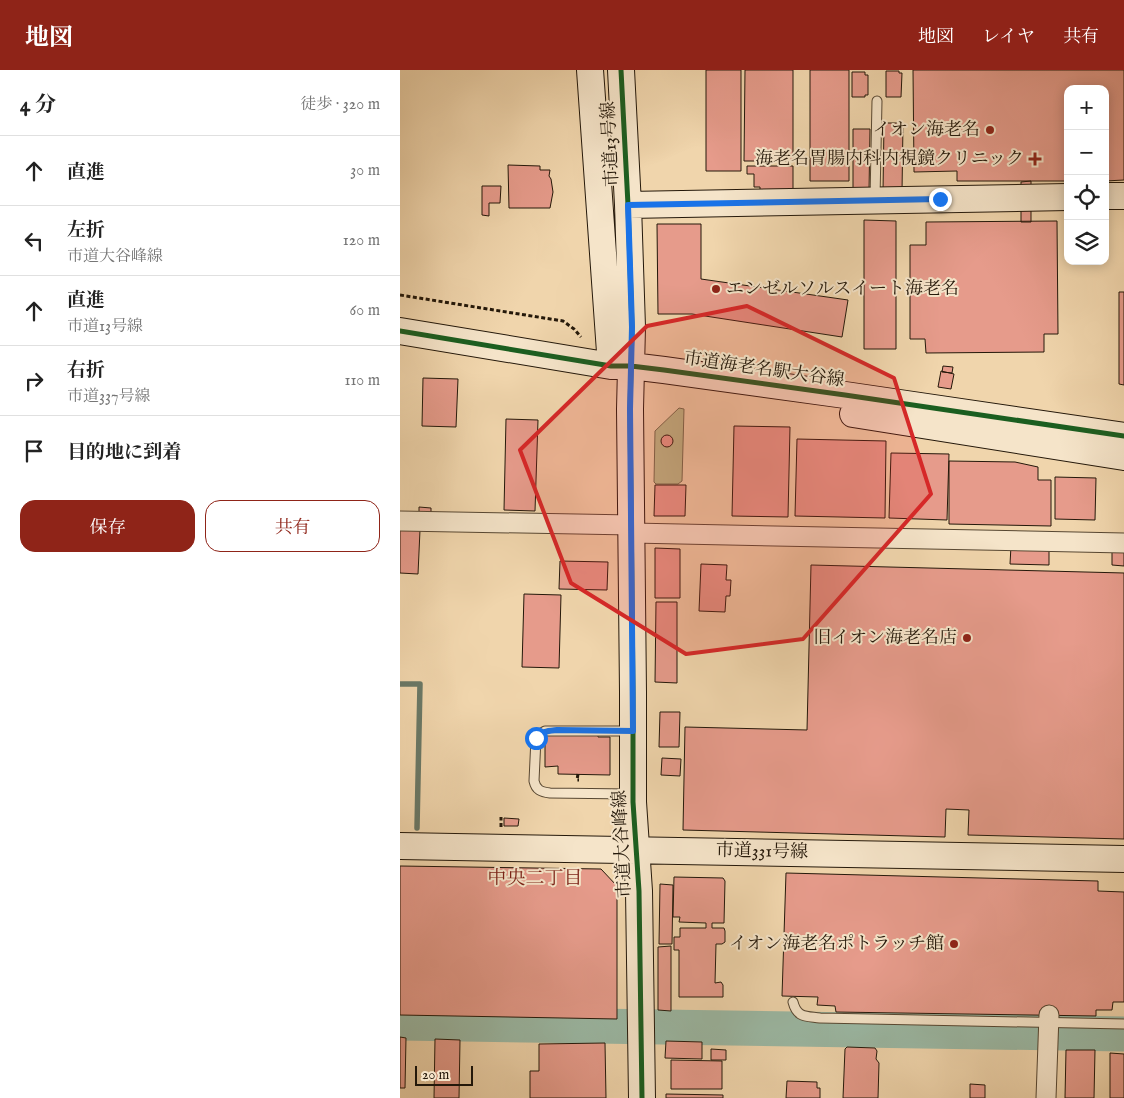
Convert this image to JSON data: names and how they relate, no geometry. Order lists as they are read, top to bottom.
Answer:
{
  "streets": {
    "street": [
      "市道13号線",
      "市道海老名駅大谷線",
      "市道大谷峰線",
      "市道331号線"
    ]
  },
  "crossings": [
    ["市道13号線", "市道海老名駅大谷線"],
    ["市道13号線", "市道大谷峰線"],
    ["市道海老名駅大谷線", "市道大谷峰線"],
    ["市道大谷峰線", "市道331号線"]
  ],
  "districts": ["中央二丁目"],
  "places": {
    "other": [
      "イオン海老名",
      "エンゼルソルスイート海老名",
      "旧イオン海老名店",
      "イオン海老名ポトラッチ館"
    ],
    "health": ["海老名胃腸内科内視鏡クリニック"]
  },
  "scale_bar": "20 m",
  "page": {
    "header": "地図",
    "nav": ["地図", "レイヤ", "共有"],
    "heading": ["4 分", "徒歩 · 320 m"],
    "map_buttons": ["+", "−"],
    "list": [
      ["直進", "30 m"],
      ["左折", "市道大谷峰線", "120 m"],
      ["直進", "市道13号線", "60 m"],
      ["右折", "市道337号線", "110 m"],
      "目的地に到着"
    ],
    "buttons": ["保存", "共有"],
    "scale": "20 m"
  }
}
